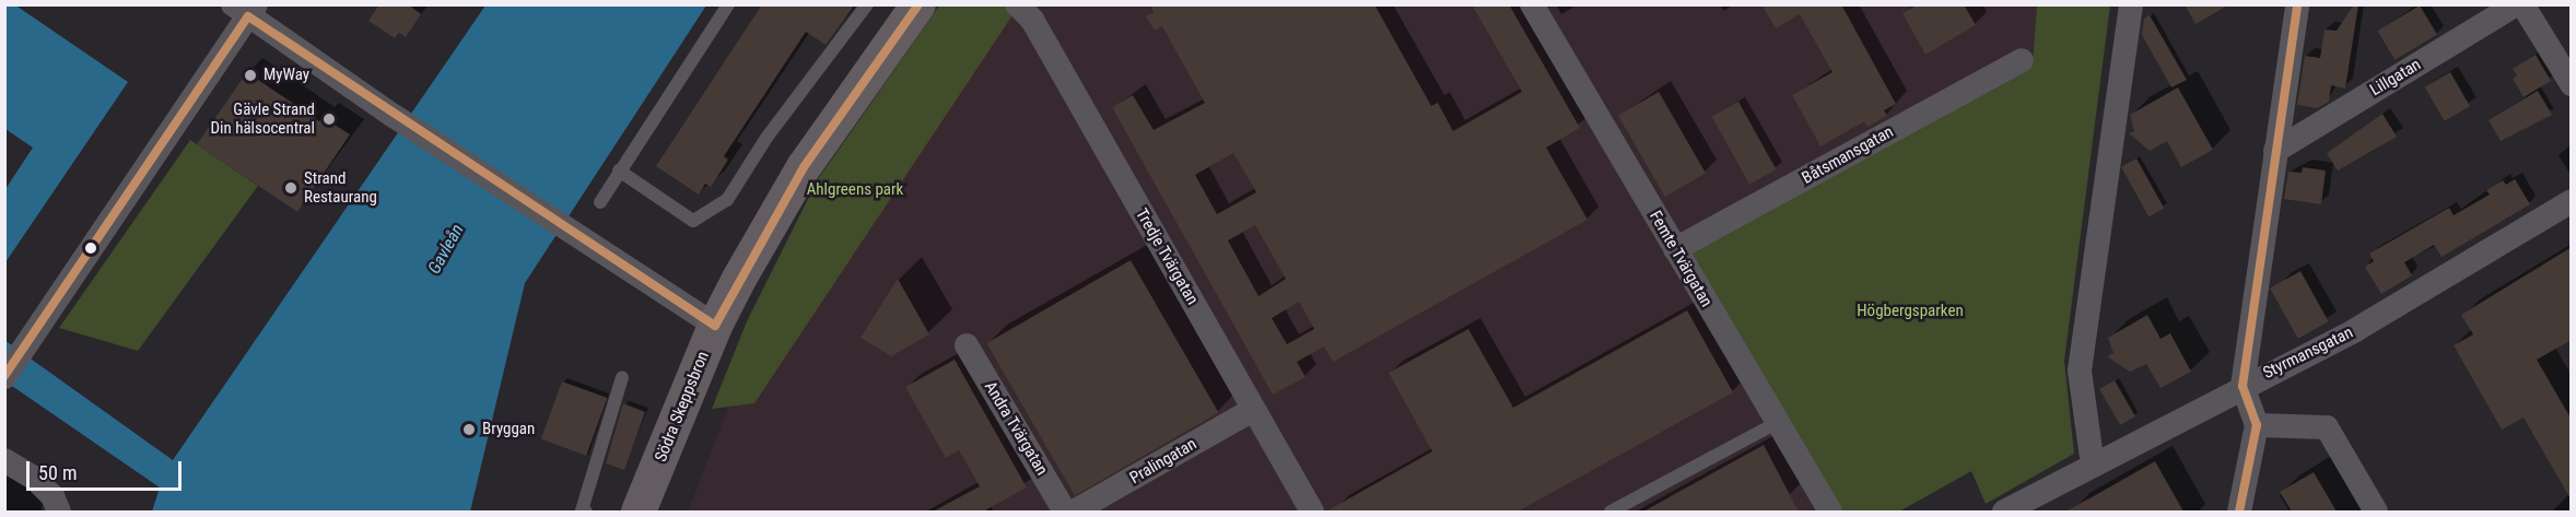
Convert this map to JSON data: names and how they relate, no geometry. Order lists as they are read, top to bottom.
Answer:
{
  "streets": {
    "street": [
      "Lillgatan",
      "Båtsmansgatan",
      "Tredje Tvärgatan",
      "Femte Tvärgatan",
      "Styrmansgatan",
      "Södra Skeppsbron",
      "Andra Tvärgatan",
      "Pralingatan"
    ]
  },
  "crossings": [
    ["Båtsmansgatan", "Femte Tvärgatan"],
    ["Tredje Tvärgatan", "Pralingatan"]
  ],
  "water": ["Gavleån"],
  "parks": ["Ahlgreens park", "Högbergsparken"],
  "places": [
    "MyWay",
    "Gävle Strand Din hälsocentral",
    "Strand Restaurang",
    "Bryggan"
  ],
  "scale_bar": "50 m"
}
